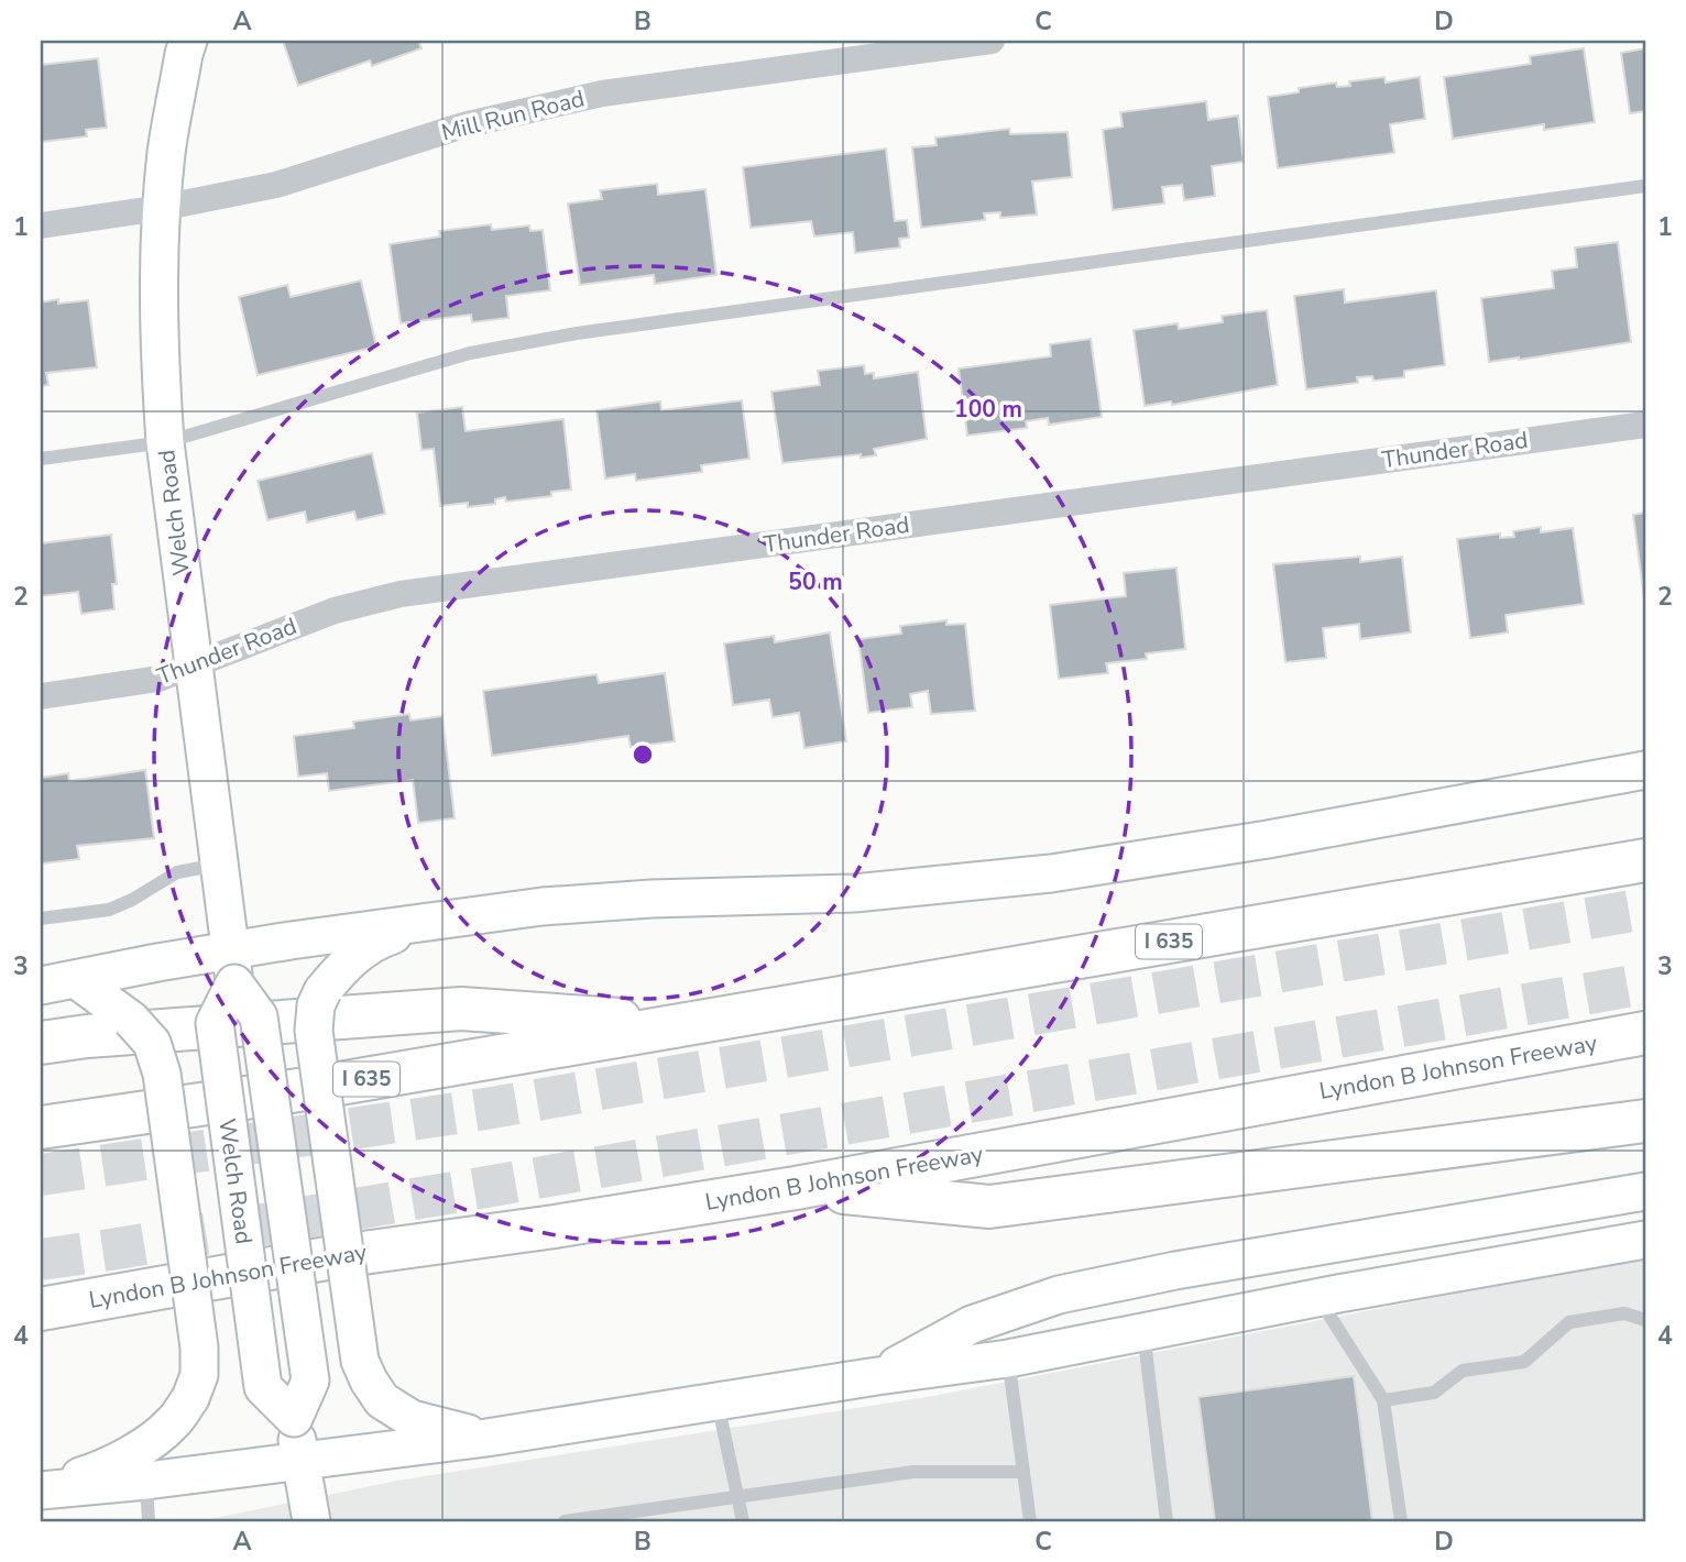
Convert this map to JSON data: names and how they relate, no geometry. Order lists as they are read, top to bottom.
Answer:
{
  "streets": {
    "highway": ["I 635", "Lyndon B Johnson Freeway"],
    "main road": ["Welch Road"],
    "street": ["Mill Run Road", "Thunder Road"]
  },
  "crossings": [
    ["Mill Run Road", "Welch Road"],
    ["Thunder Road", "Welch Road"]
  ],
  "grid": {
    "columns": [
      "A",
      "B",
      "C",
      "D"
    ],
    "rows": [
      "1",
      "2",
      "3",
      "4"
    ]
  },
  "rings": ["100 m", "50 m"]
}
